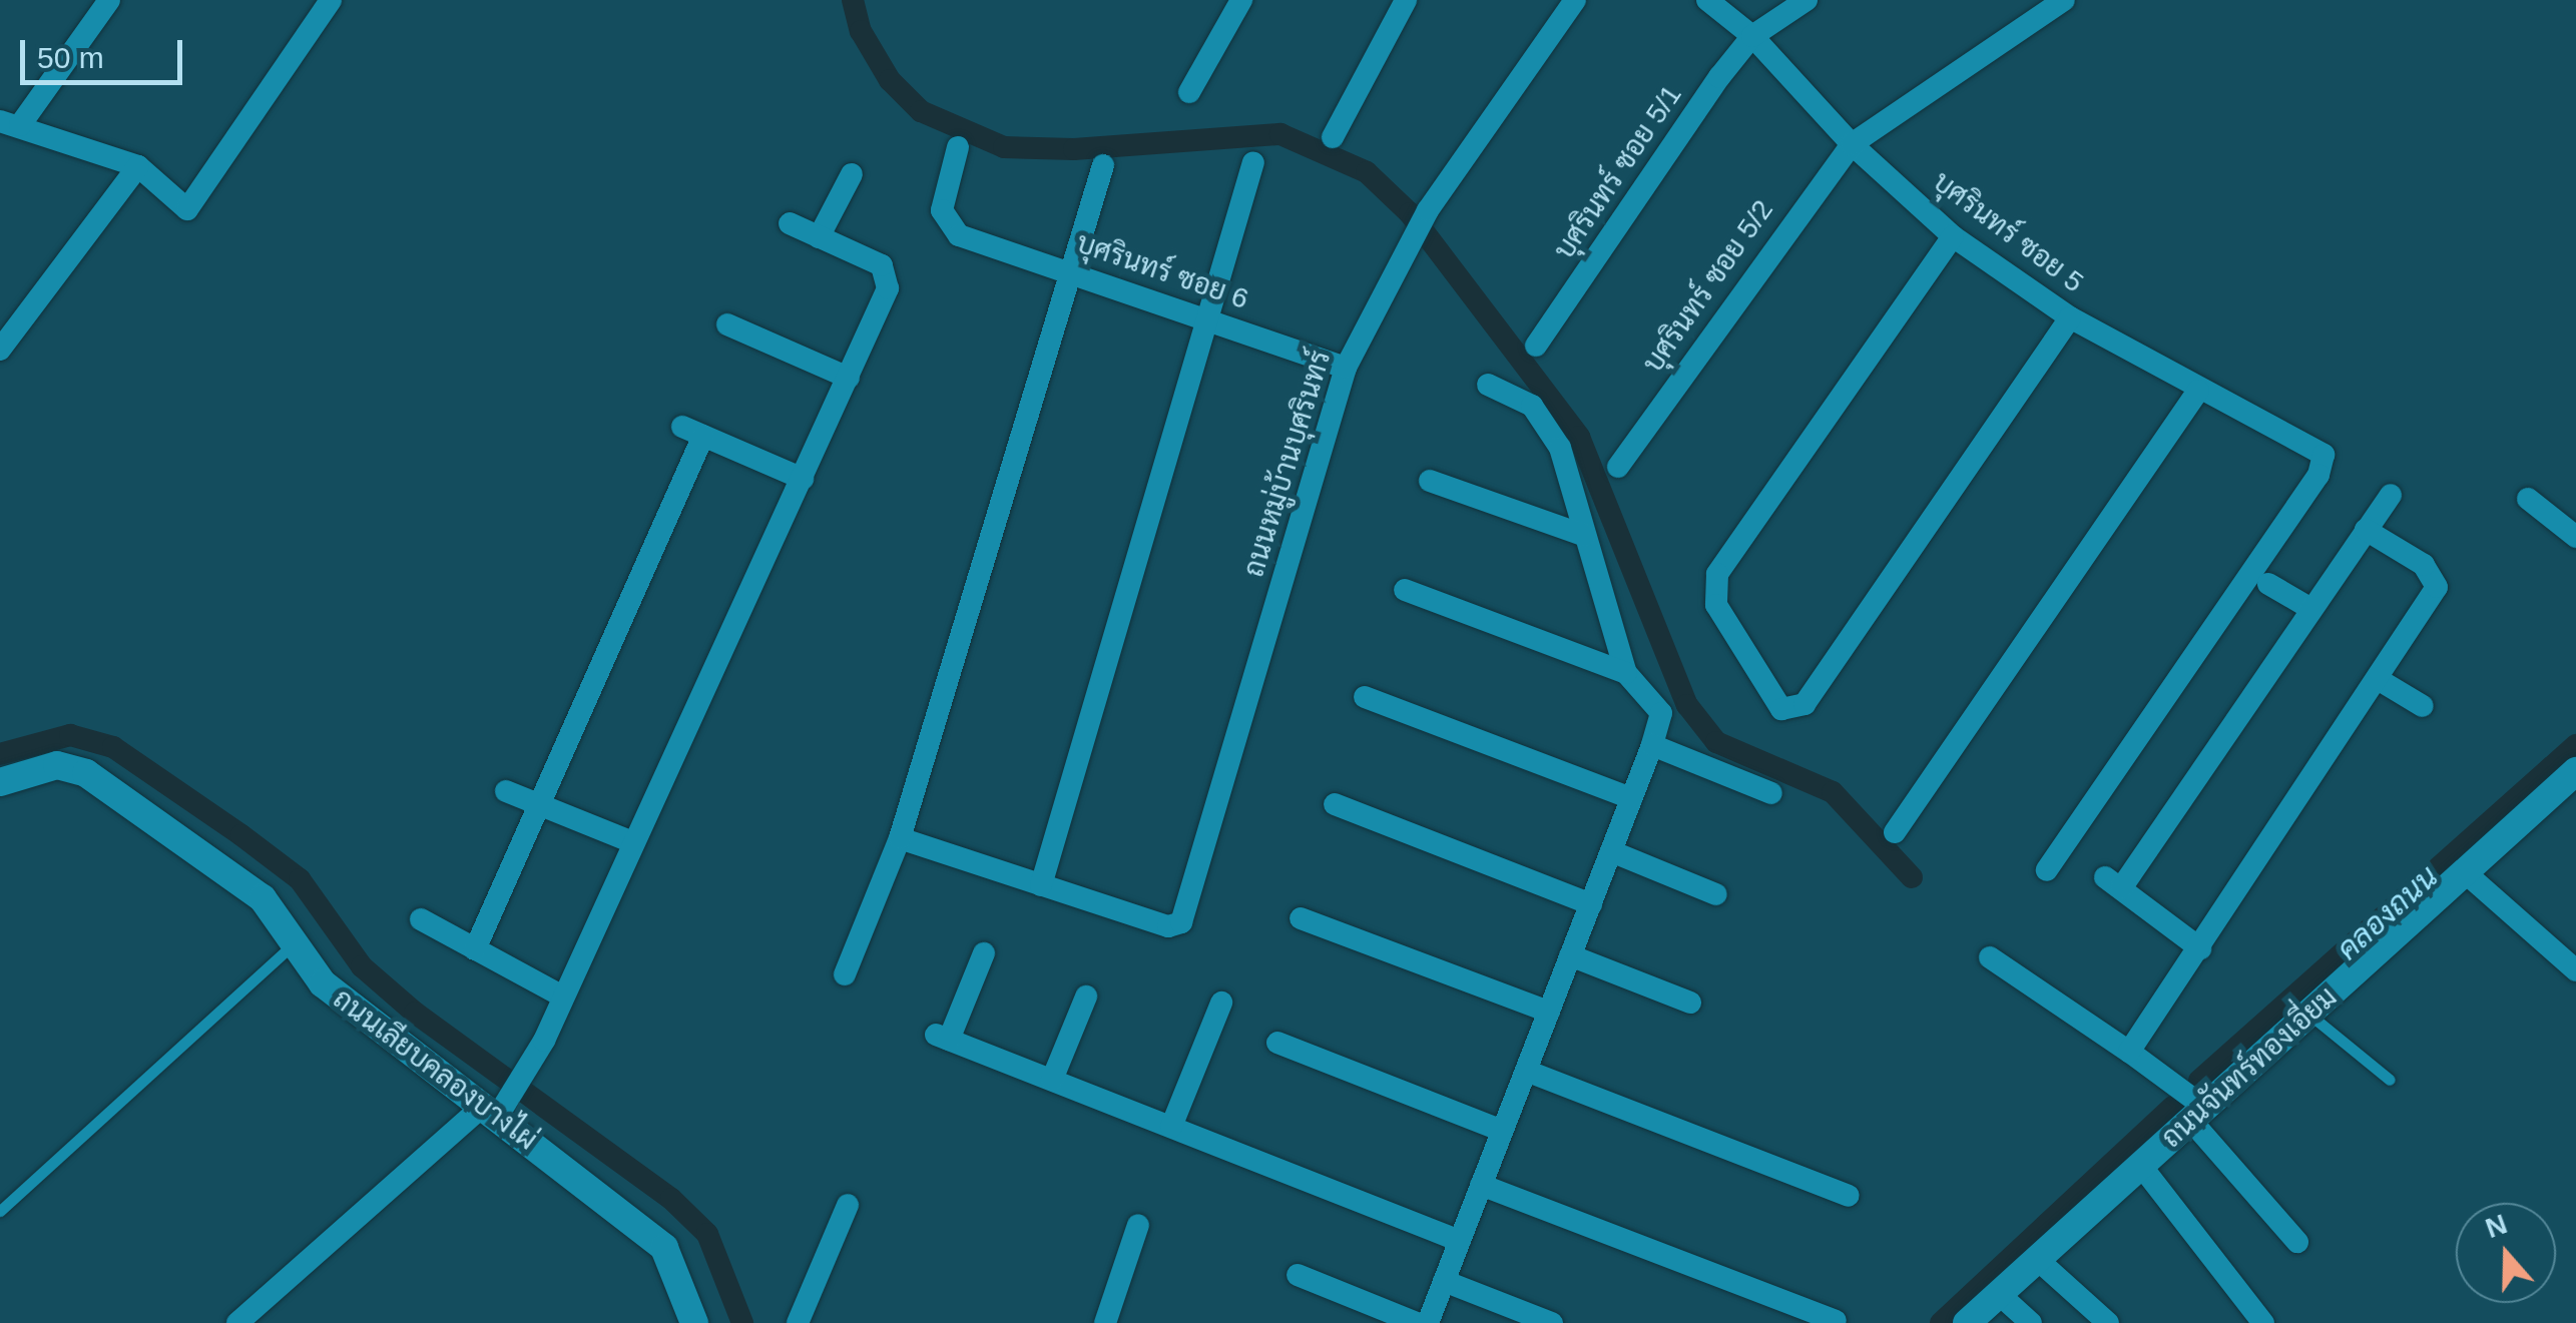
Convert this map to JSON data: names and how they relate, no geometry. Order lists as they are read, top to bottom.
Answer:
{
  "streets": {
    "street": [
      "บุศรินทร์ ซอย 5/1",
      "บุศรินทร์ ซอย 5",
      "บุศรินทร์ ซอย 6",
      "บุศรินทร์ ซอย 5/2",
      "ถนนหมู่บ้านบุศรินทร์",
      "ถนนจันทร์ทองเอี่ยม",
      "ถนนเลียบคลองบางไผ่"
    ]
  },
  "crossings": [
    ["บุศรินทร์ ซอย 5/1", "บุศรินทร์ ซอย 5"],
    ["บุศรินทร์ ซอย 5", "บุศรินทร์ ซอย 5/2"],
    ["บุศรินทร์ ซอย 6", "ถนนหมู่บ้านบุศรินทร์"]
  ],
  "water": ["คลองถนน"],
  "scale_bar": "50 m",
  "north": "top"
}
